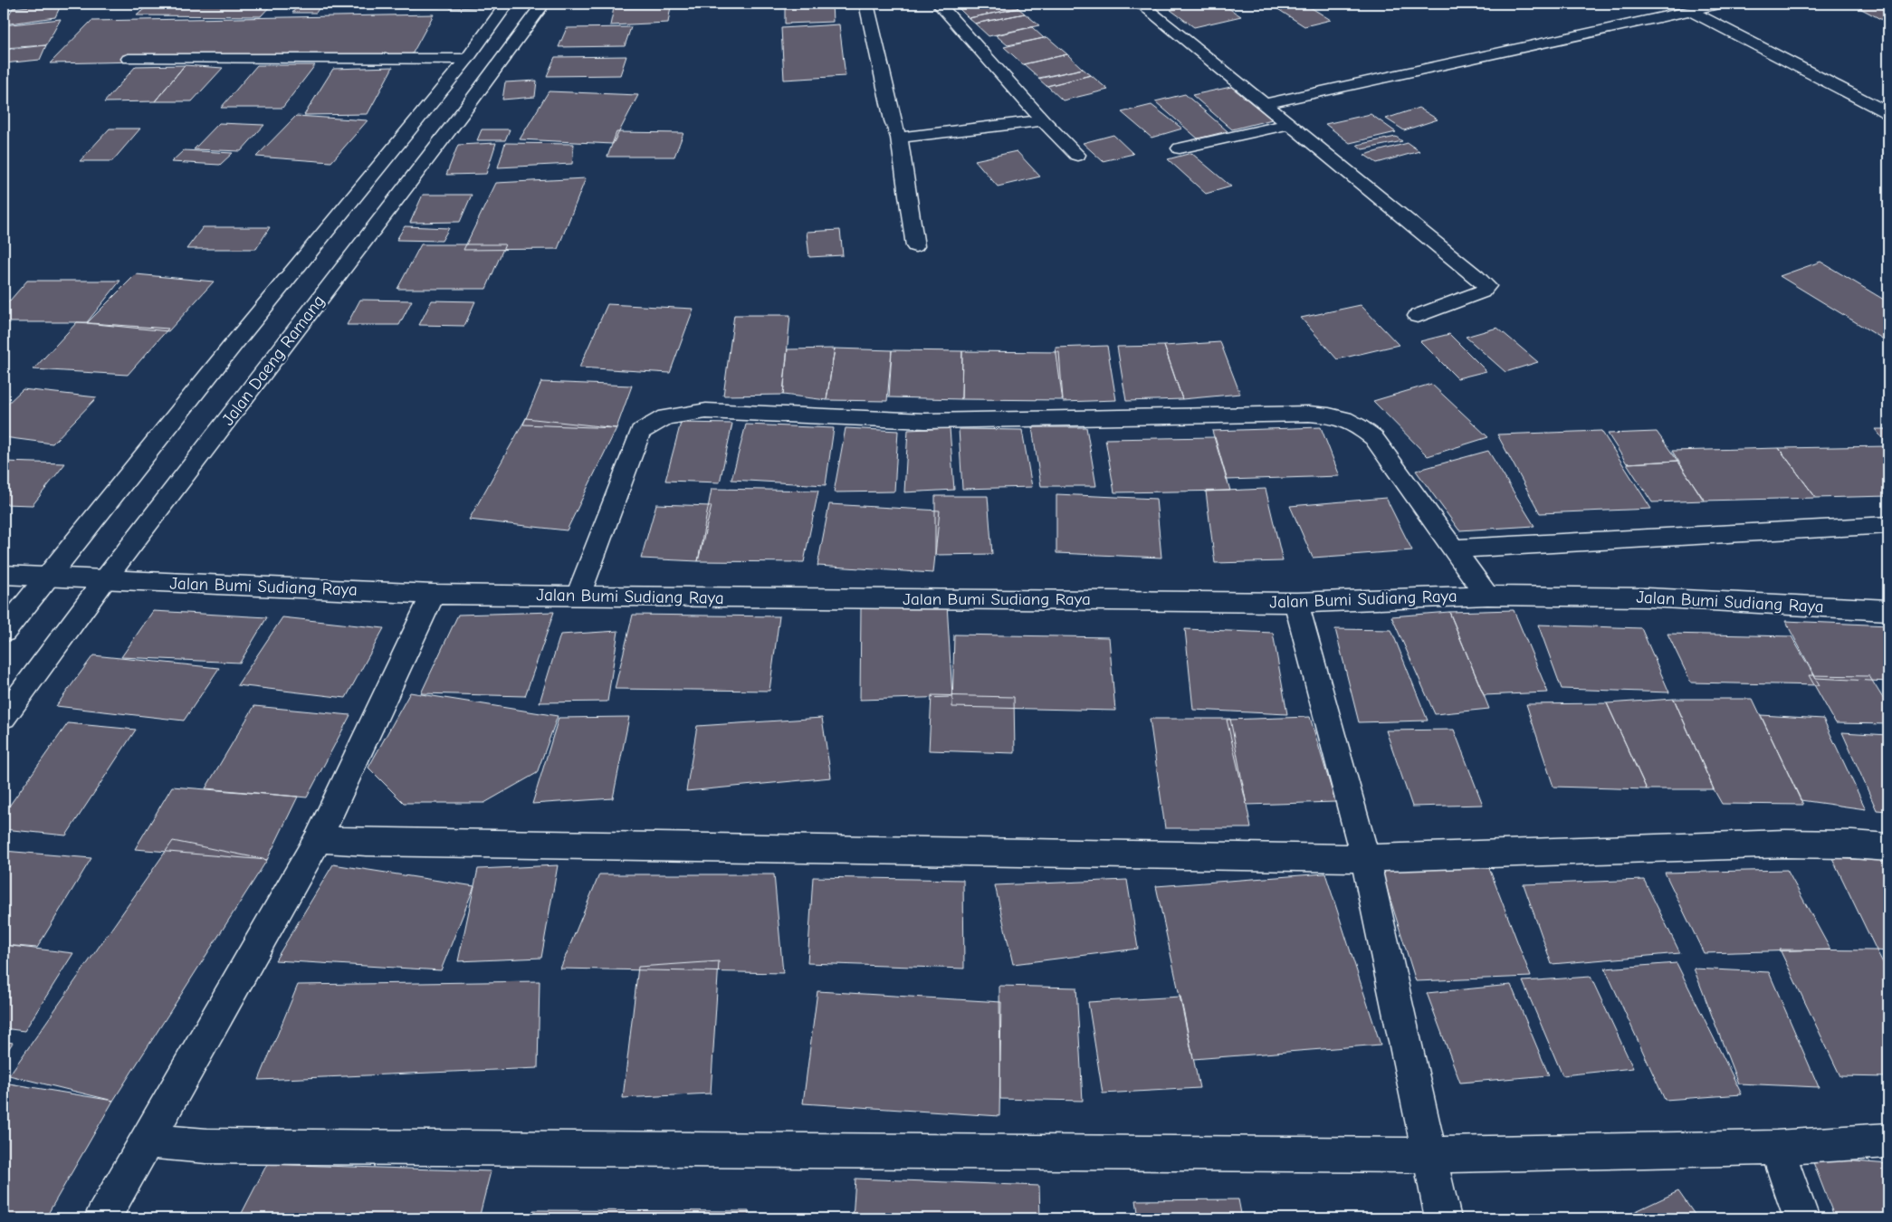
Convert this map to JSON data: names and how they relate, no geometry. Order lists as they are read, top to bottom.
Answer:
{
  "streets": {
    "street": ["Jalan Daeng Ramang", "Jalan Bumi Sudiang Raya"]
  },
  "crossings": [
    ["Jalan Daeng Ramang", "Jalan Bumi Sudiang Raya"]
  ]
}
